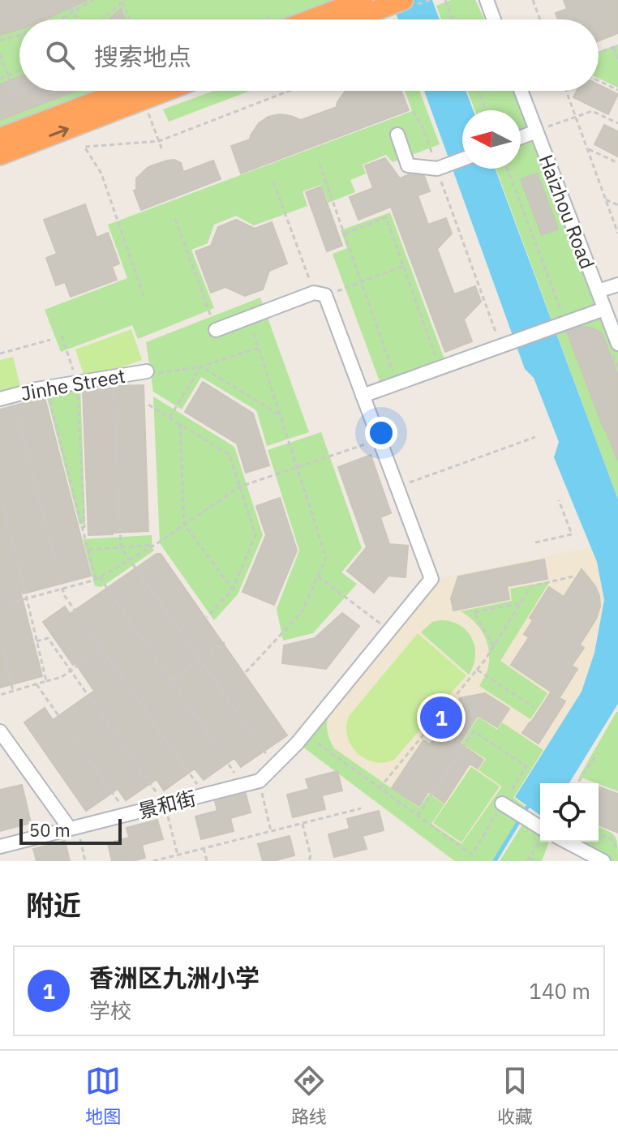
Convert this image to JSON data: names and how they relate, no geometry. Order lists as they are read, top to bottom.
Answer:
{
  "streets": {
    "street": ["Haizhou Road", "Jinhe Street", "景和街"]
  },
  "scale_bar": "50 m",
  "north": "left",
  "page": {
    "search": "搜索地点",
    "pins": "1",
    "scale": "50 m",
    "heading": "附近",
    "list": [
      {
        "mark": "1",
        "name": "香洲区九洲小学",
        "note": "学校",
        "value": "140 m"
      }
    ],
    "nav": ["地图", "路线", "收藏"]
  }
}
